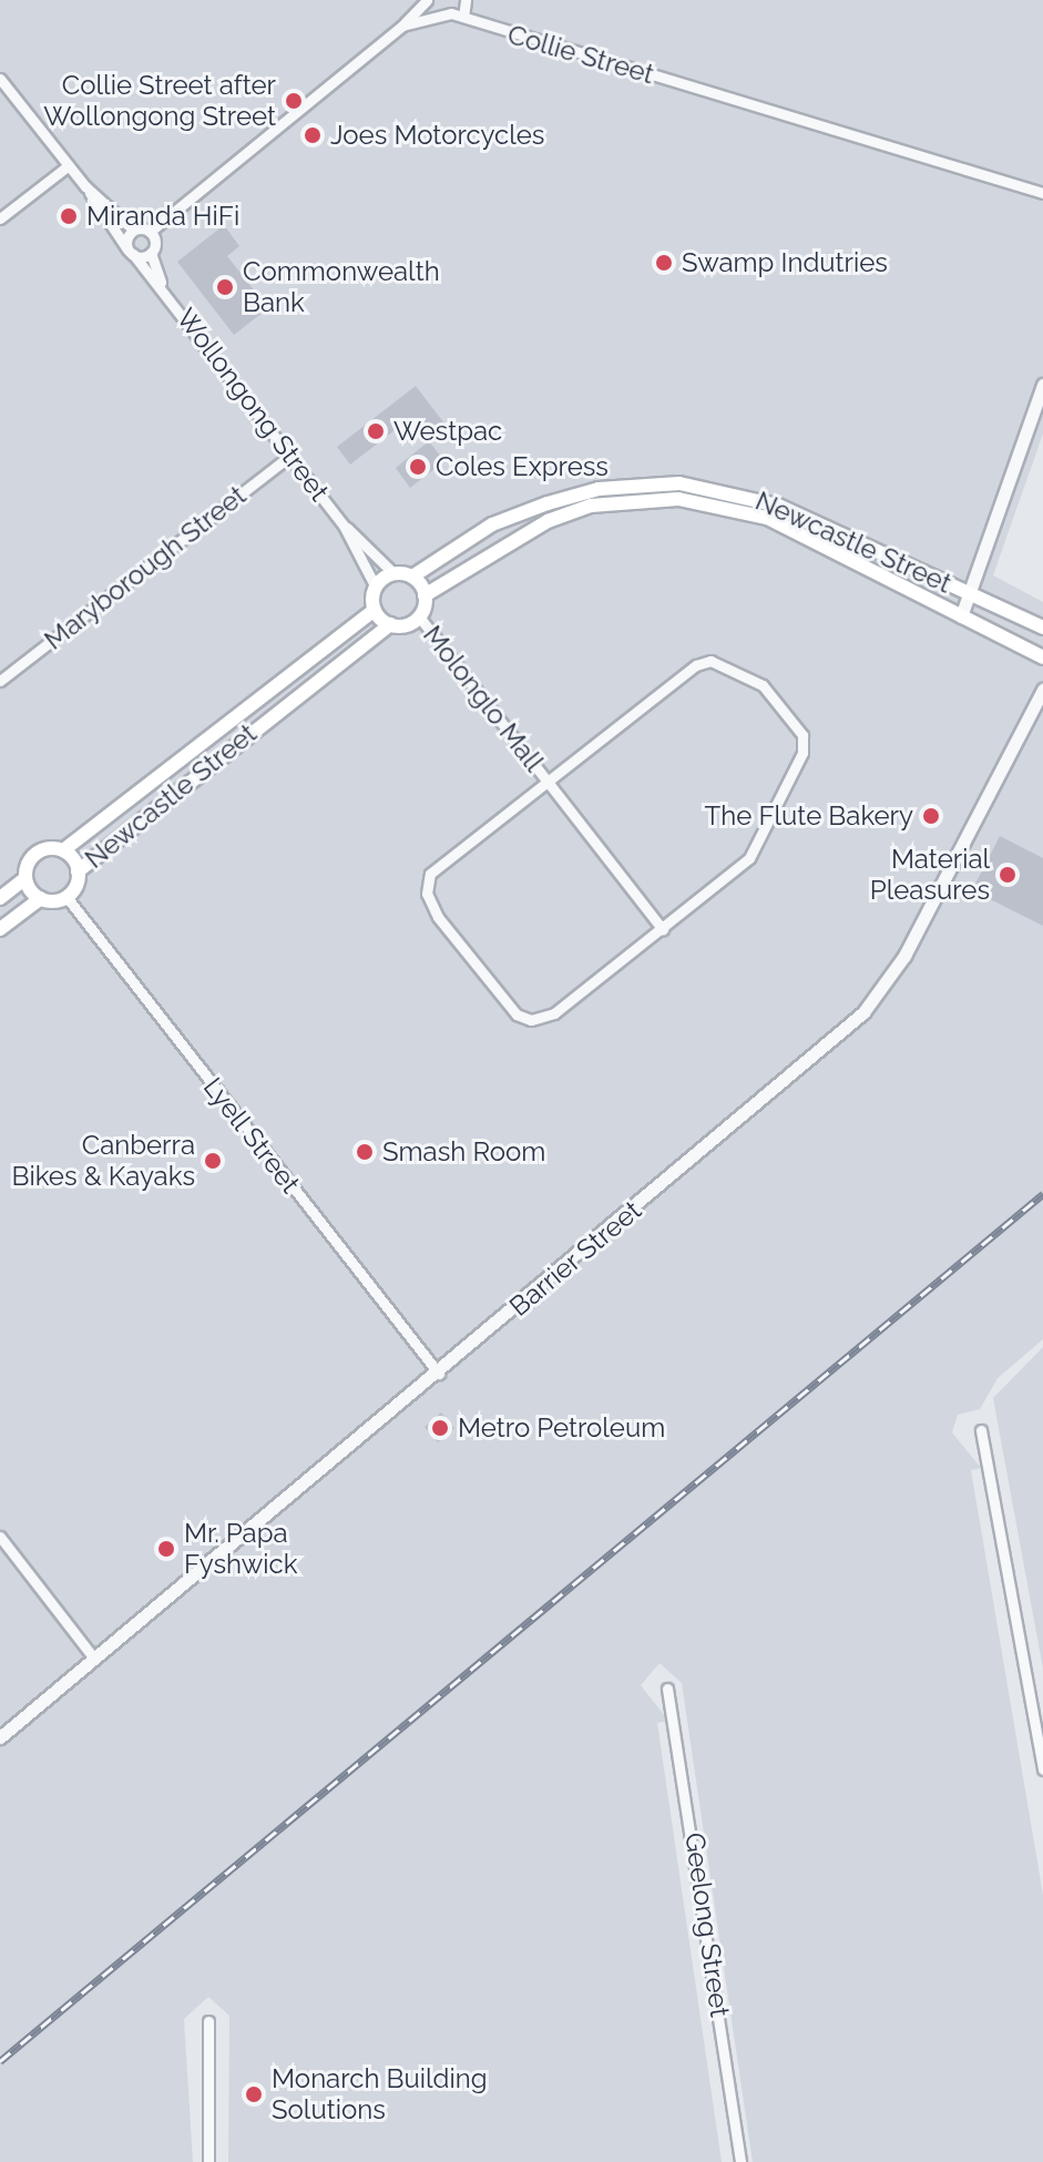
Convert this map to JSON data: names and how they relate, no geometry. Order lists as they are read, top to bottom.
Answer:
{
  "streets": {
    "main road": ["Newcastle Street"],
    "street": [
      "Collie Street",
      "Wollongong Street",
      "Maryborough Street",
      "Molonglo Mall",
      "Lyell Street",
      "Barrier Street",
      "Geelong Street"
    ]
  },
  "crossings": [
    ["Collie Street", "Wollongong Street"],
    ["Wollongong Street", "Newcastle Street"],
    ["Wollongong Street", "Maryborough Street"],
    ["Wollongong Street", "Molonglo Mall"],
    ["Newcastle Street", "Molonglo Mall"],
    ["Newcastle Street", "Lyell Street"],
    ["Lyell Street", "Barrier Street"]
  ],
  "places": [
    "Collie Street after Wollongong Street",
    "Joes Motorcycles",
    "Miranda HiFi",
    "Swamp Indutries",
    "Commonwealth Bank",
    "Westpac",
    "Coles Express",
    "The Flute Bakery",
    "Material Pleasures",
    "Smash Room",
    "Canberra Bikes & Kayaks",
    "Metro Petroleum",
    "Mr. Papa Fyshwick",
    "Monarch Building Solutions"
  ]
}
